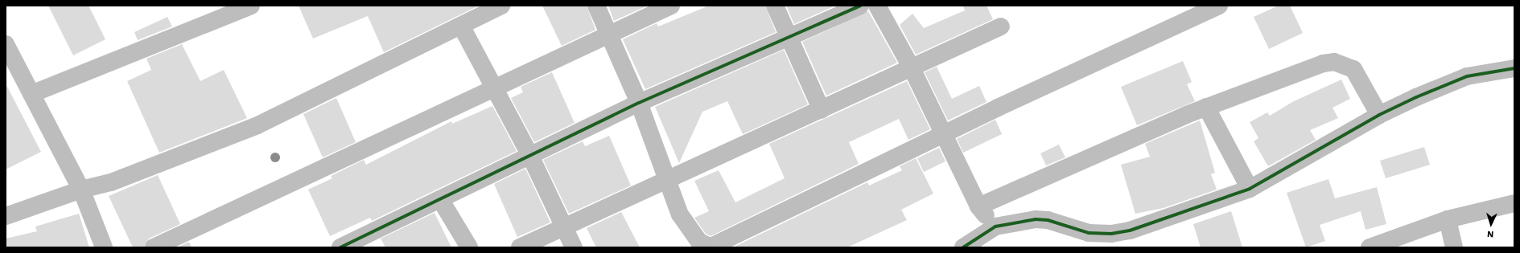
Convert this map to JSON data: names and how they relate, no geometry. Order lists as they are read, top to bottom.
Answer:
{
  "north": "bottom"
}
